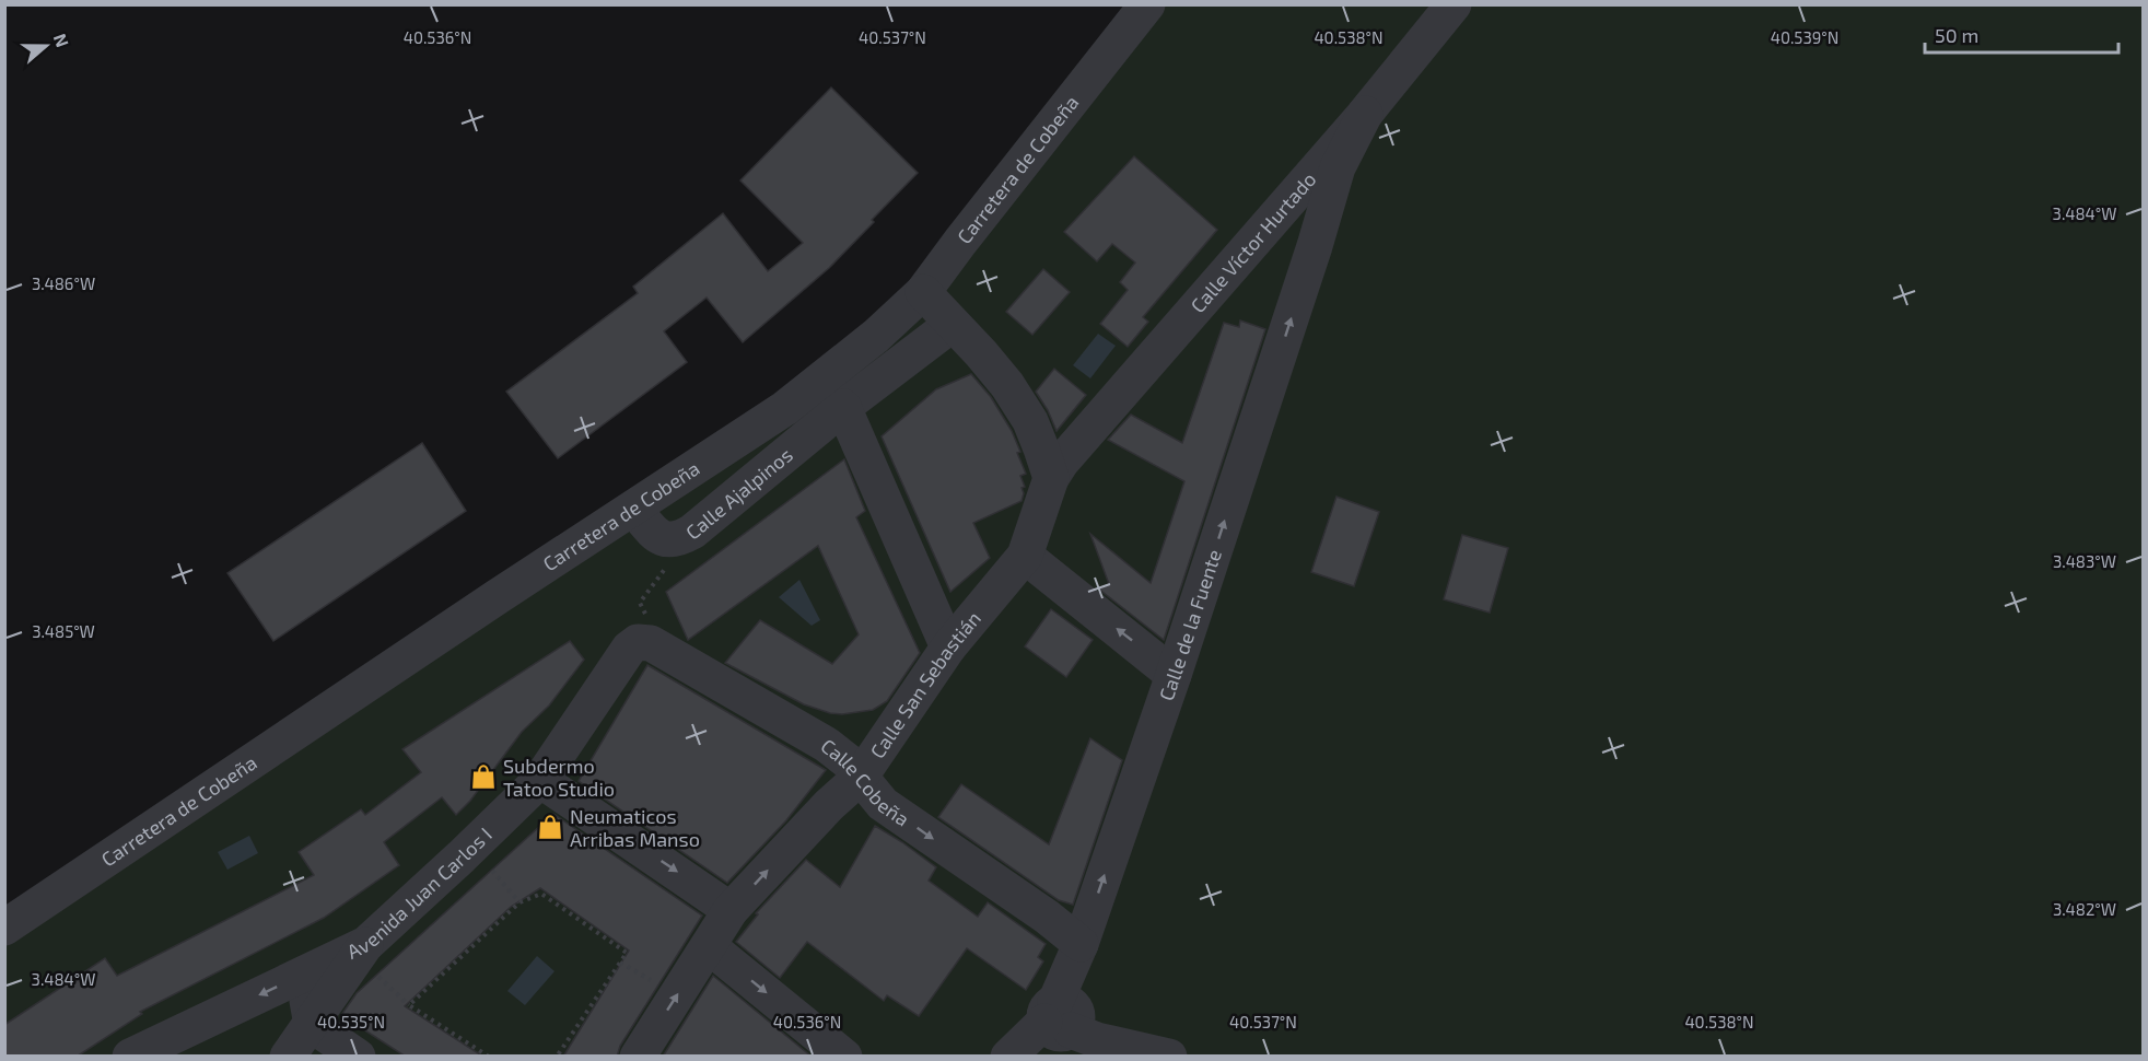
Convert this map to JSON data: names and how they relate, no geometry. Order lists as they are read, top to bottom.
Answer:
{
  "streets": {
    "street": [
      "Carretera de Cobeña",
      "Calle Víctor Hurtado",
      "Calle Ajalpinos",
      "Calle de la Fuente",
      "Calle San Sebastián",
      "Calle Cobeña",
      "Avenida Juan Carlos I"
    ]
  },
  "crossings": [
    ["Carretera de Cobeña", "Calle Ajalpinos"],
    ["Calle Víctor Hurtado", "Calle de la Fuente"],
    ["Calle Víctor Hurtado", "Calle San Sebastián"],
    ["Calle de la Fuente", "Calle Cobeña"],
    ["Calle San Sebastián", "Calle Cobeña"],
    ["Calle Cobeña", "Avenida Juan Carlos I"]
  ],
  "one_way": ["Calle de la Fuente", "Calle San Sebastián"],
  "places": {
    "shop": ["Subdermo Tatoo Studio", "Neumaticos Arribas Manso"]
  },
  "scale_bar": "50 m",
  "north": "right",
  "coordinates": [
    "40.536°N",
    "40.537°N",
    "40.538°N",
    "40.539°N",
    "3.484°W",
    "3.486°W",
    "3.483°W",
    "3.485°W",
    "3.482°W",
    "40.535°N"
  ]
}
